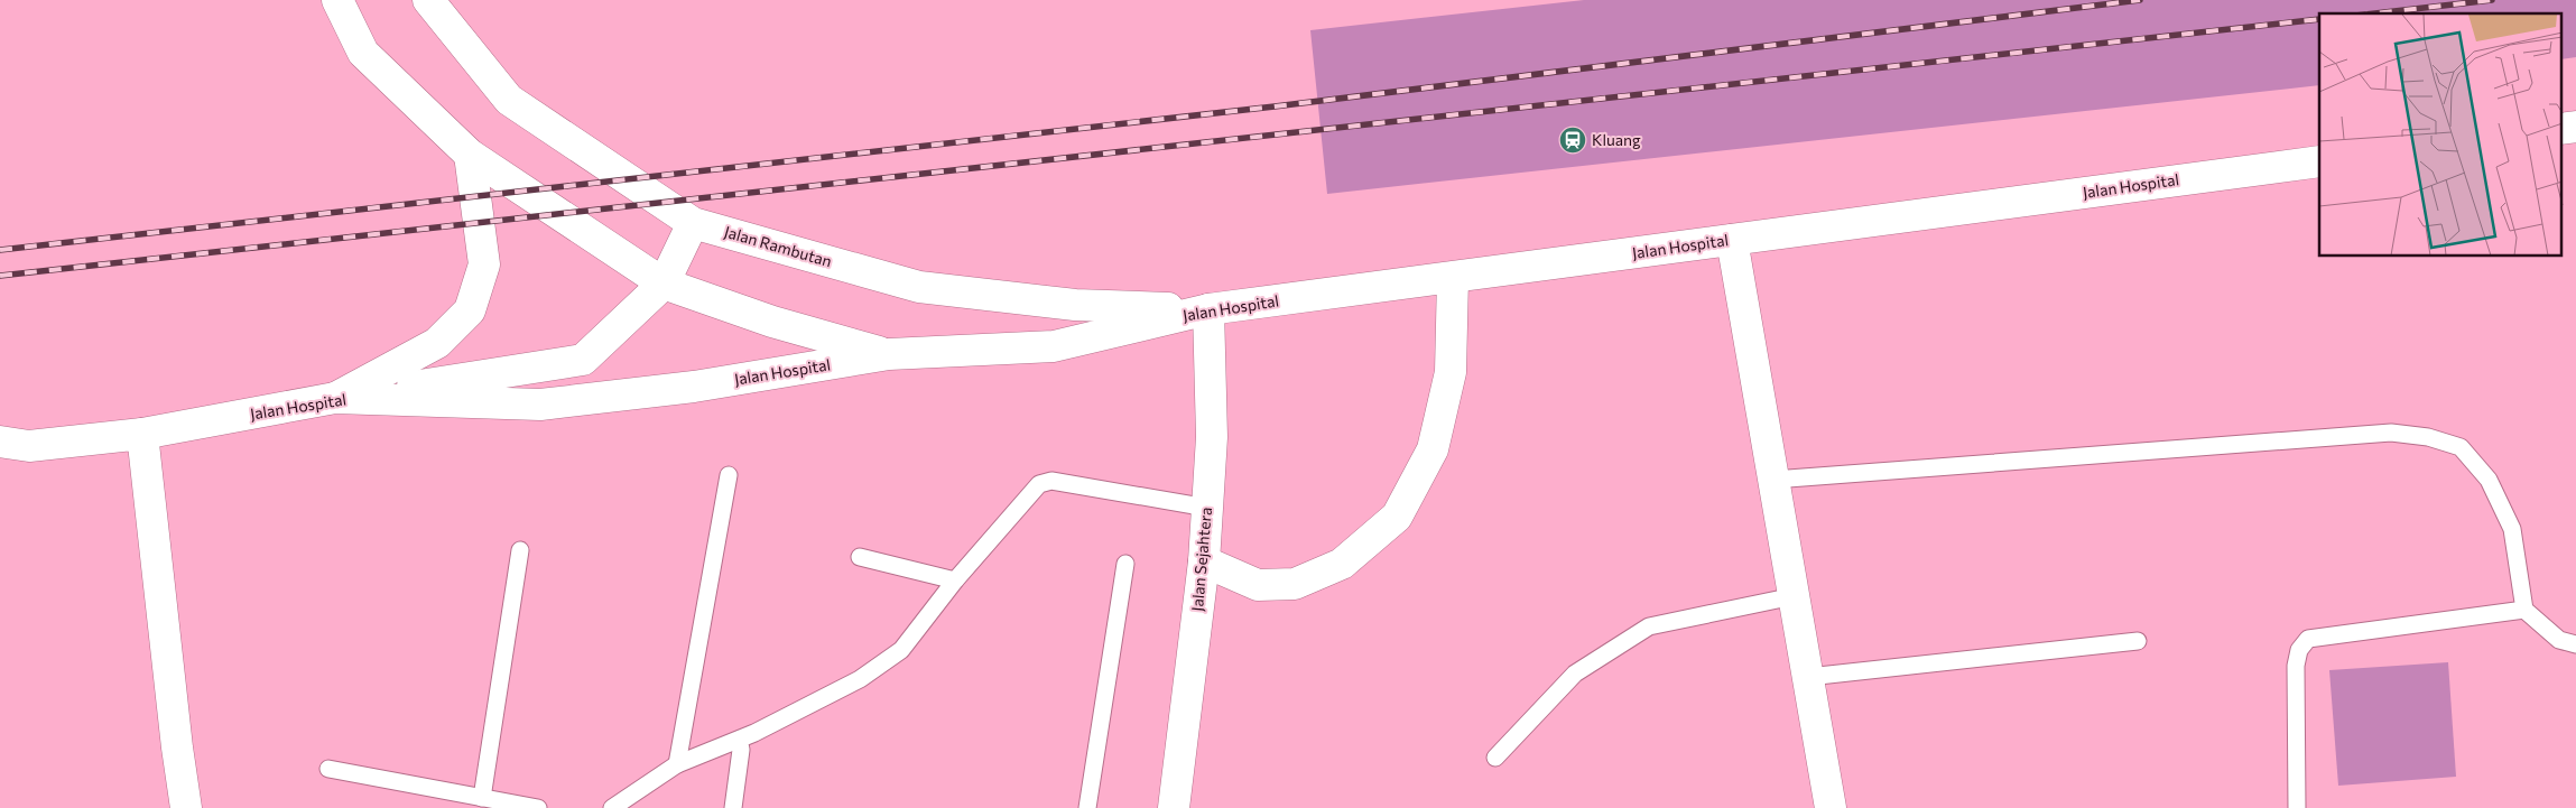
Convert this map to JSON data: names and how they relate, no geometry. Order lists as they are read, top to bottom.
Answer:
{
  "streets": {
    "street": ["Jalan Hospital", "Jalan Rambutan", "Jalan Sejahtera"]
  },
  "crossings": [
    ["Jalan Hospital", "Jalan Rambutan"],
    ["Jalan Hospital", "Jalan Sejahtera"],
    ["Jalan Rambutan", "Jalan Sejahtera"]
  ],
  "places": {
    "station": ["Kluang"]
  }
}
